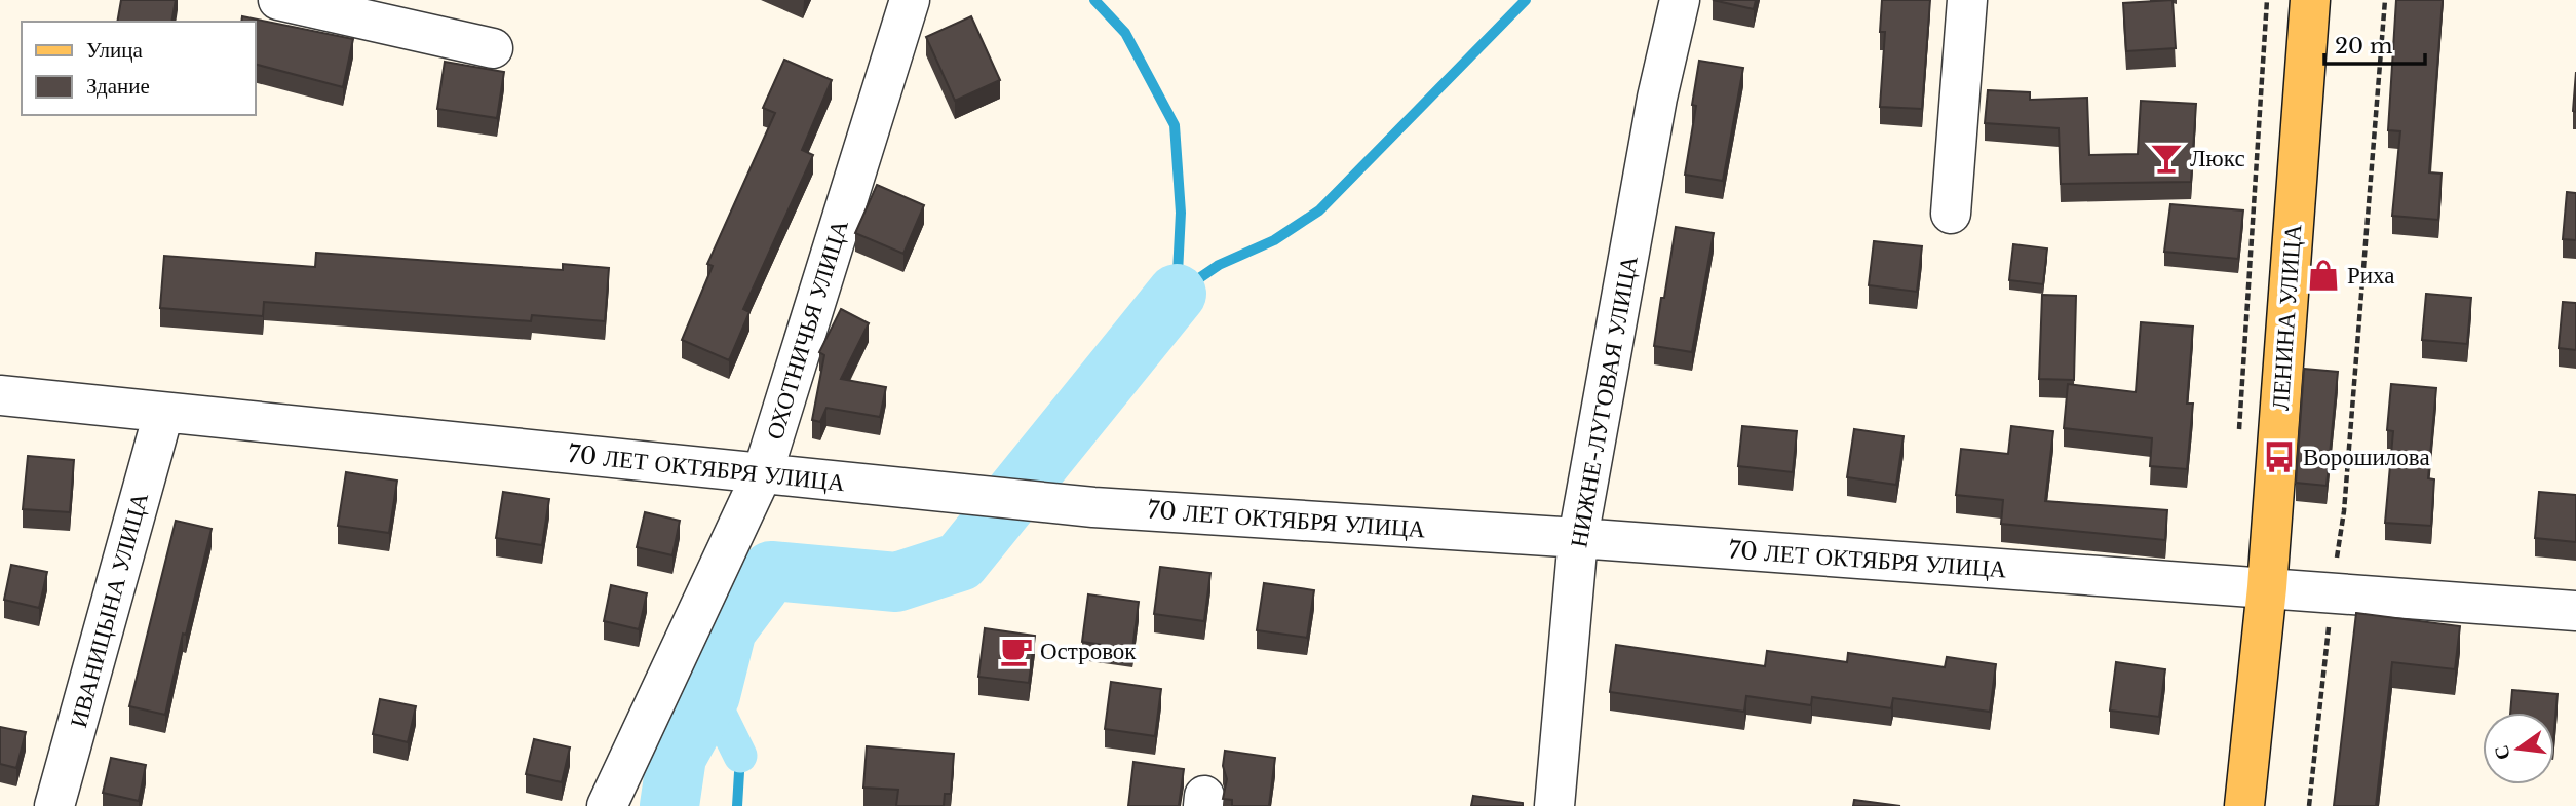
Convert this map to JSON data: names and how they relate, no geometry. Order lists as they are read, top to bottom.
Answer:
{
  "streets": {
    "main road": ["ЛЕНИНА УЛИЦА"],
    "street": [
      "ОХОТНИЧЬЯ УЛИЦА",
      "НИЖНЕ-ЛУГОВАЯ УЛИЦА",
      "70 ЛЕТ ОКТЯБРЯ УЛИЦА",
      "ИВАНИЦЫНА УЛИЦА"
    ]
  },
  "crossings": [
    ["ЛЕНИНА УЛИЦА", "70 ЛЕТ ОКТЯБРЯ УЛИЦА"],
    ["ОХОТНИЧЬЯ УЛИЦА", "70 ЛЕТ ОКТЯБРЯ УЛИЦА"],
    ["НИЖНЕ-ЛУГОВАЯ УЛИЦА", "70 ЛЕТ ОКТЯБРЯ УЛИЦА"],
    ["70 ЛЕТ ОКТЯБРЯ УЛИЦА", "ИВАНИЦЫНА УЛИЦА"]
  ],
  "places": {
    "bar": ["Люкс"],
    "shop": ["Риха"],
    "bus stop": ["Ворошилова"],
    "cafe": ["Островок"]
  },
  "legend": ["Улица", "Здание"],
  "scale_bar": "20 m",
  "north": "left"
}
